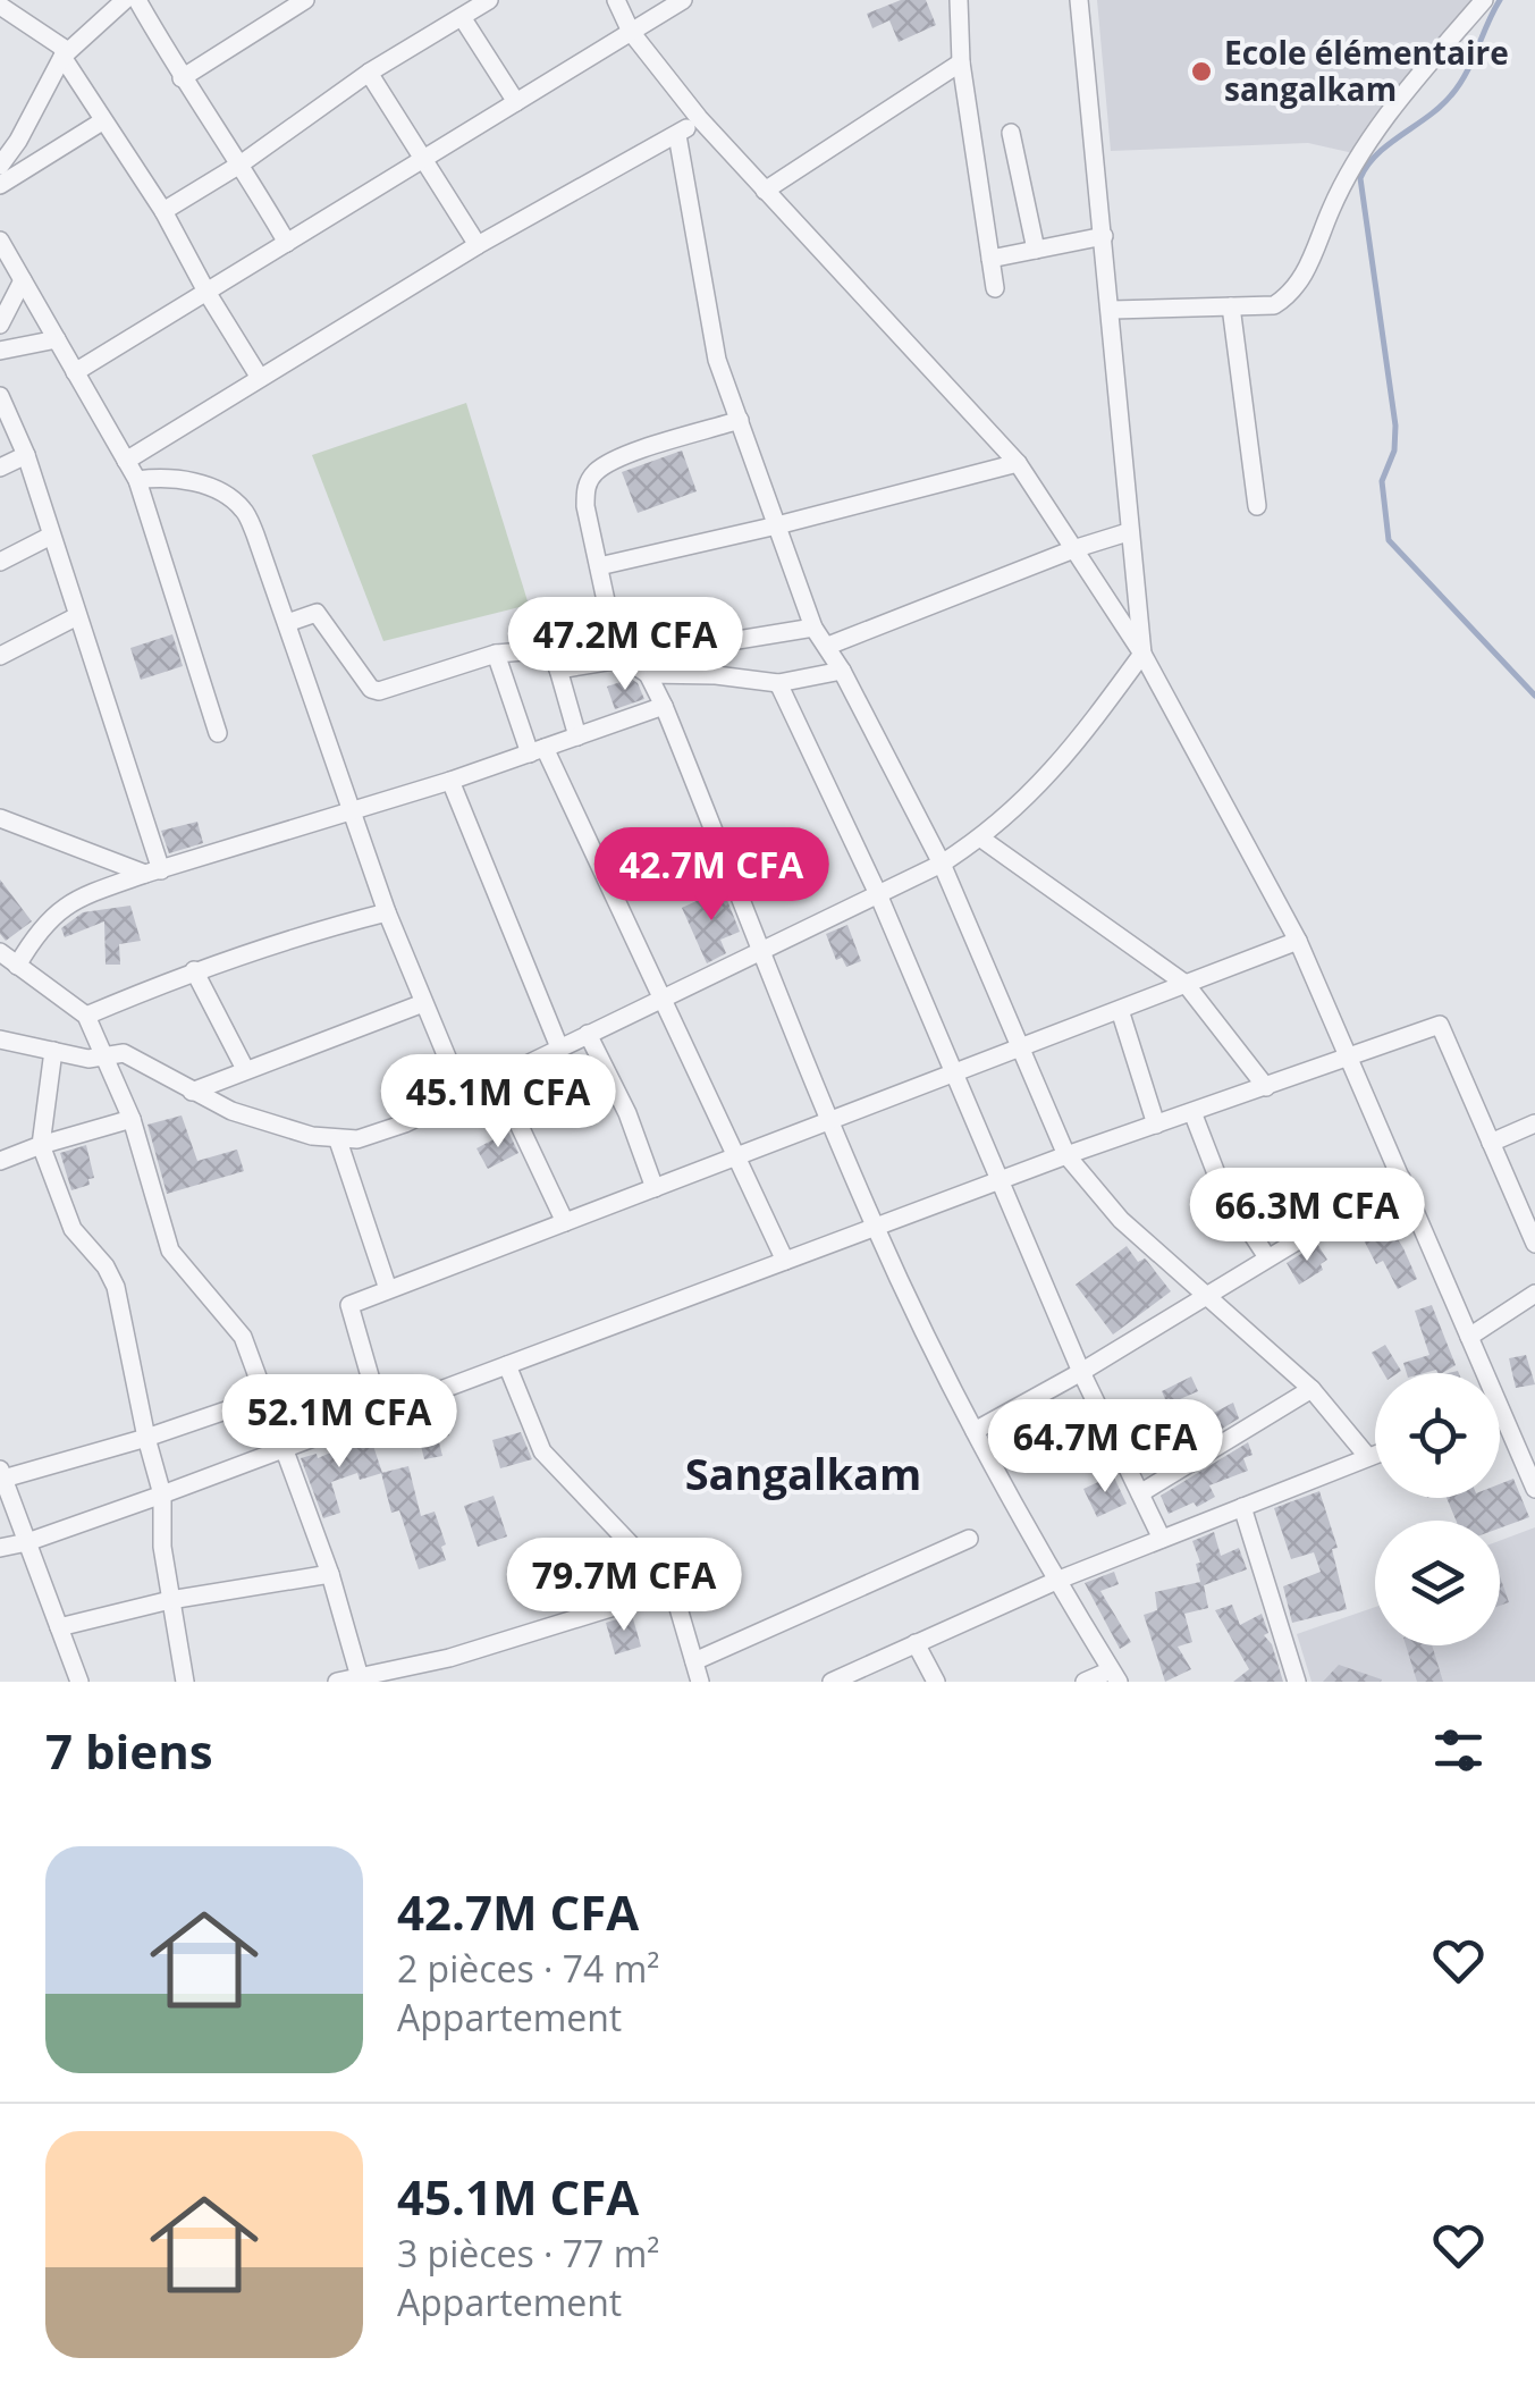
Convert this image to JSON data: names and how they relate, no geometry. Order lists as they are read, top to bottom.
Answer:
{
  "districts": ["Sangalkam"],
  "places": ["Ecole élémentaire sangalkam"],
  "page": {
    "price": [
      "47.2M CFA",
      "42.7M CFA",
      "45.1M CFA",
      "66.3M CFA",
      "52.1M CFA",
      "64.7M CFA",
      "79.7M CFA"
    ],
    "heading": "7 biens",
    "list": [
      {
        "name": "42.7M CFA",
        "note": "2 pièces · 74 m² · Appartement"
      },
      {
        "name": "45.1M CFA",
        "note": "3 pièces · 77 m² · Appartement"
      }
    ]
  }
}
